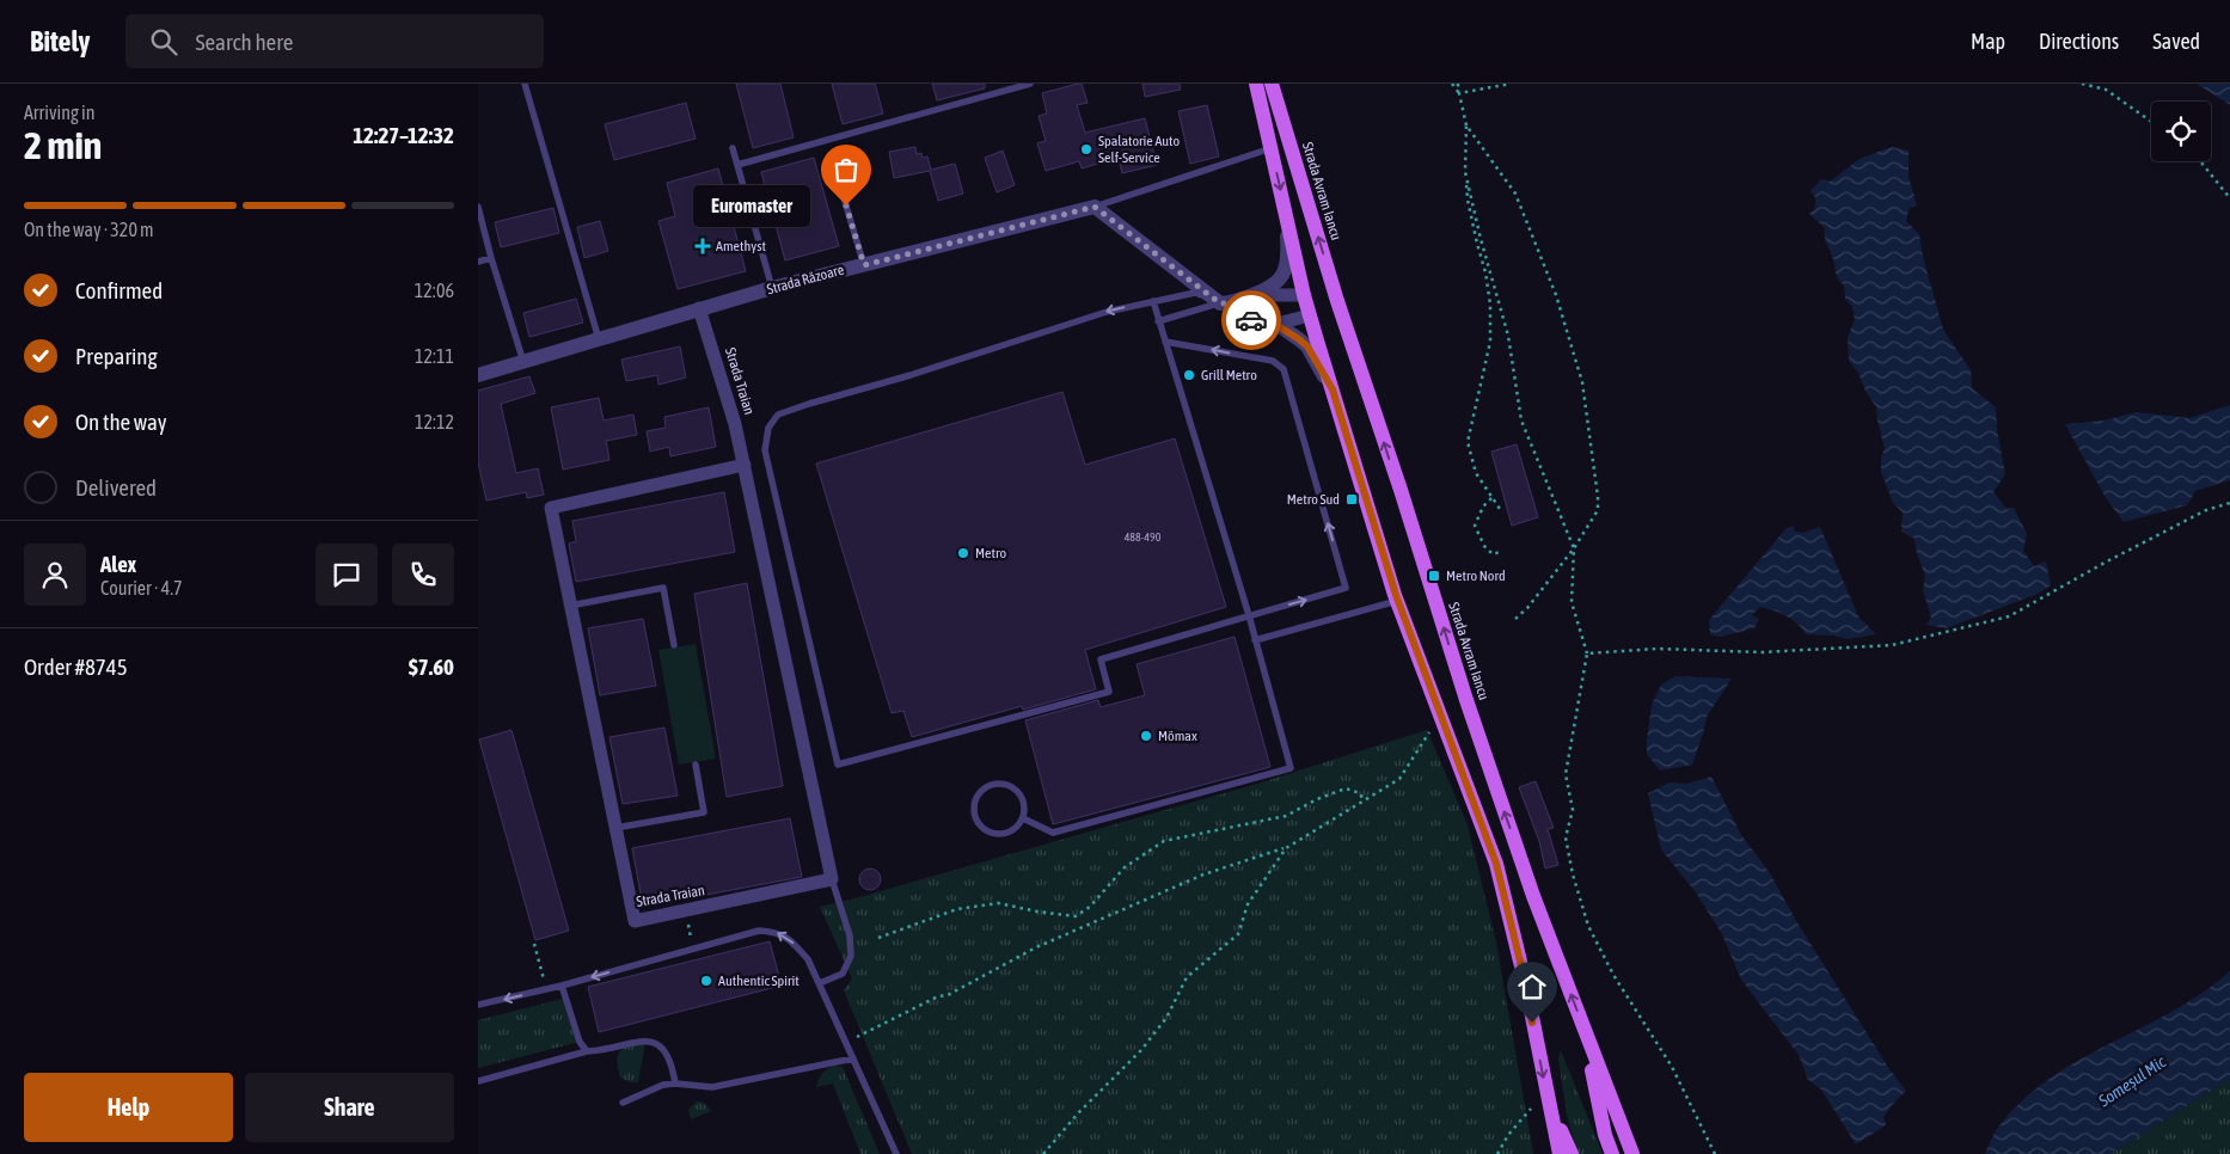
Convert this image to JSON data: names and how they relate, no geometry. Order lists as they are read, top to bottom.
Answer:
{
  "streets": {
    "main road": ["Strada Avram Iancu"],
    "street": ["Strada Răzoare", "Strada Traian"]
  },
  "crossings": [
    ["Strada Răzoare", "Strada Traian"]
  ],
  "water": ["Someșul Mic"],
  "places": {
    "other": [
      "Spalatorie Auto Self-Service",
      "Euromaster",
      "Grill Metro",
      "Metro",
      "Mömax",
      "Authentic Spirit"
    ],
    "health": ["Amethyst"],
    "transit": ["Metro Sud", "Metro Nord"]
  },
  "house_numbers": ["488-490"],
  "page": {
    "header": "Bitely",
    "search": "Search here",
    "nav": ["Map", "Directions", "Saved"],
    "heading": ["2 min", "Arriving in", "12:27–12:32"],
    "panel": [
      "Alex",
      "Courier · 4.7",
      "Order #8745",
      "$7.60"
    ],
    "bar": "On the way · 320 m",
    "bubble": "Euromaster",
    "list": [
      ["Confirmed", "12:06"],
      ["Preparing", "12:11"],
      ["On the way", "12:12"],
      "Delivered"
    ],
    "buttons": ["Help", "Share"]
  }
}
